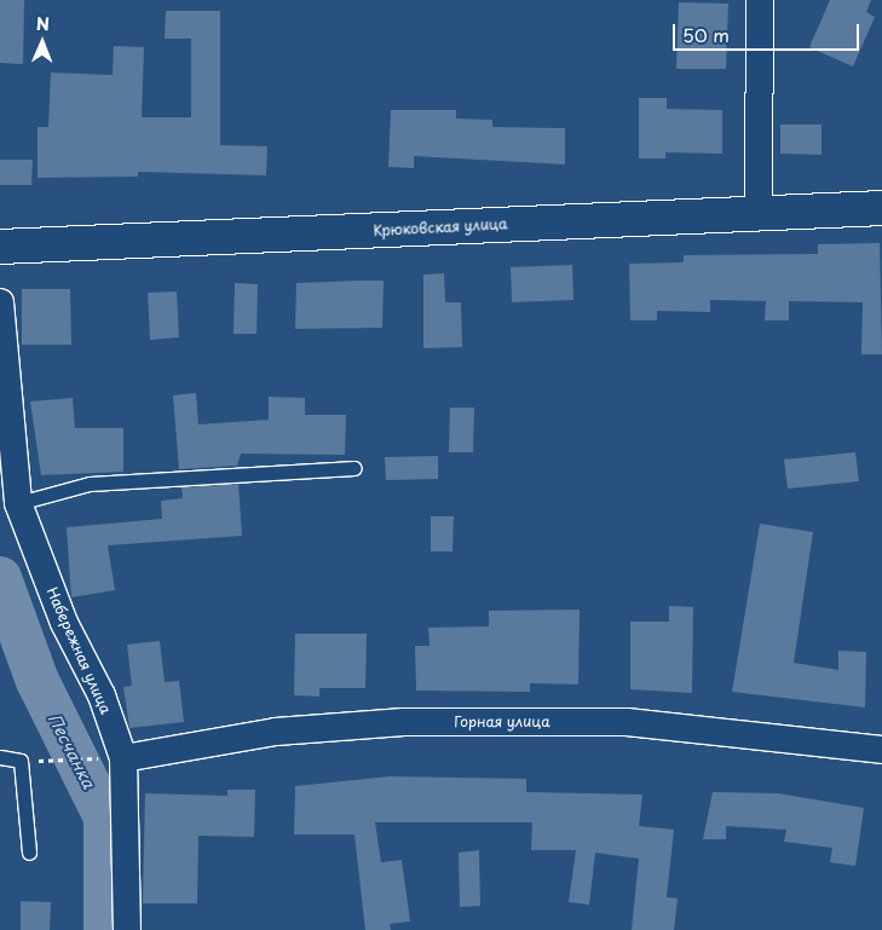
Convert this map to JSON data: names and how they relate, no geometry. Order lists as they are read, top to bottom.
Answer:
{
  "streets": {
    "street": ["Крюковская улица", "Набережная улица", "Горная улица"]
  },
  "crossings": [
    ["Набережная улица", "Горная улица"]
  ],
  "water": ["Песчанка"],
  "scale_bar": "50 m",
  "north": "top"
}
